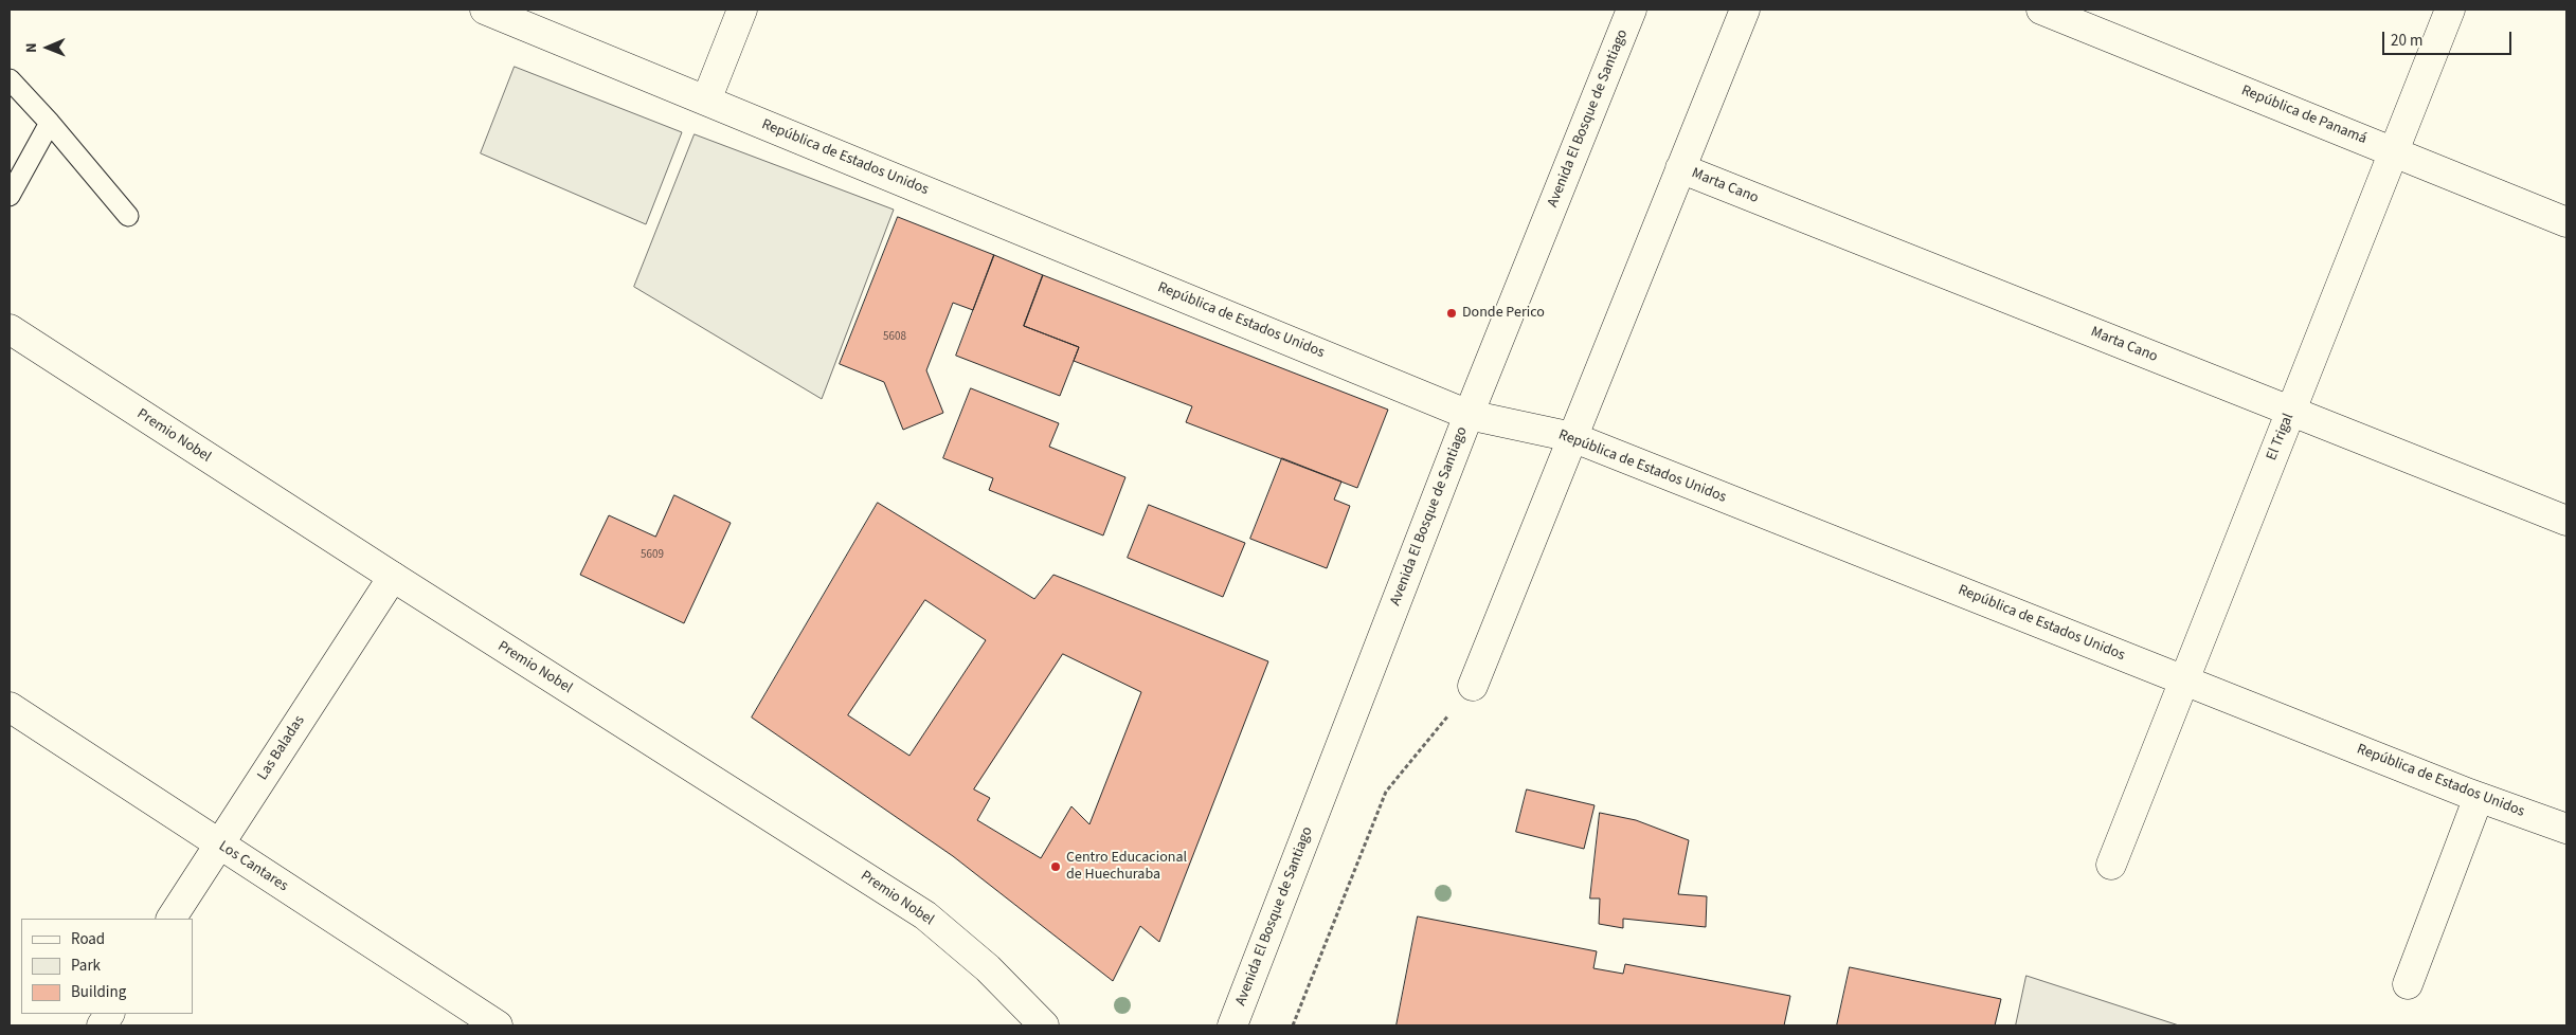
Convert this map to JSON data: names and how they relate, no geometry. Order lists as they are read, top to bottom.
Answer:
{
  "streets": {
    "street": [
      "República de Panamá",
      "Avenida El Bosque de Santiago",
      "República de Estados Unidos",
      "Marta Cano",
      "Premio Nobel",
      "El Trigal",
      "Las Baladas",
      "Los Cantares"
    ]
  },
  "crossings": [
    ["República de Panamá", "El Trigal"],
    ["Avenida El Bosque de Santiago", "República de Estados Unidos"],
    ["República de Estados Unidos", "El Trigal"],
    ["Marta Cano", "El Trigal"],
    ["Premio Nobel", "Las Baladas"],
    ["Las Baladas", "Los Cantares"]
  ],
  "places": ["Donde Perico", "Centro Educacional de Huechuraba"],
  "house_numbers": ["5608", "5609"],
  "legend": ["Road", "Park", "Building"],
  "scale_bar": "20 m",
  "north": "left"
}
